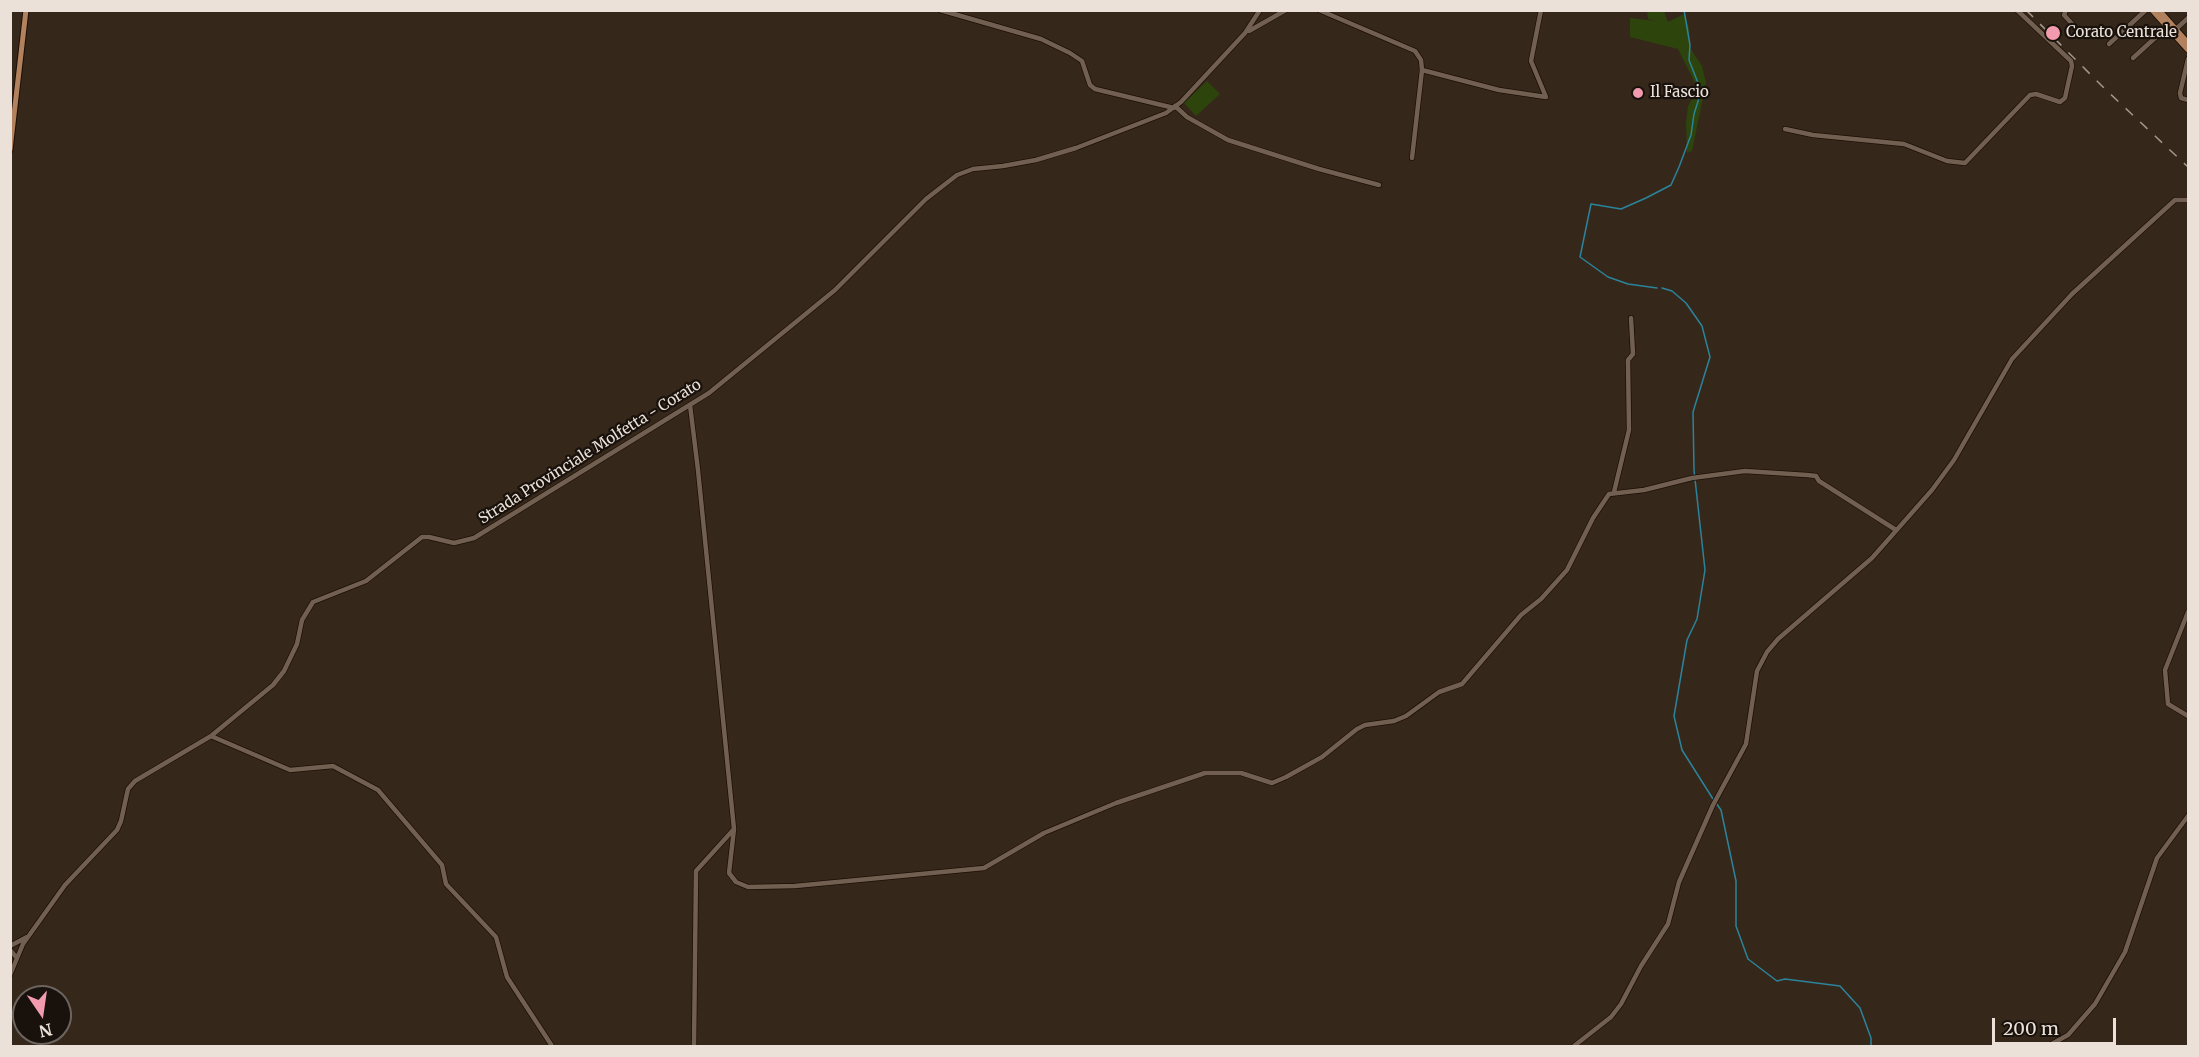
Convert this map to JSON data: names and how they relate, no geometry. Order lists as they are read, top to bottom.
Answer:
{
  "streets": {
    "street": ["Strada Provinciale Molfetta - Corato"]
  },
  "places": ["Corato Centrale", "Il Fascio"],
  "scale_bar": "200 m",
  "north": "bottom"
}
